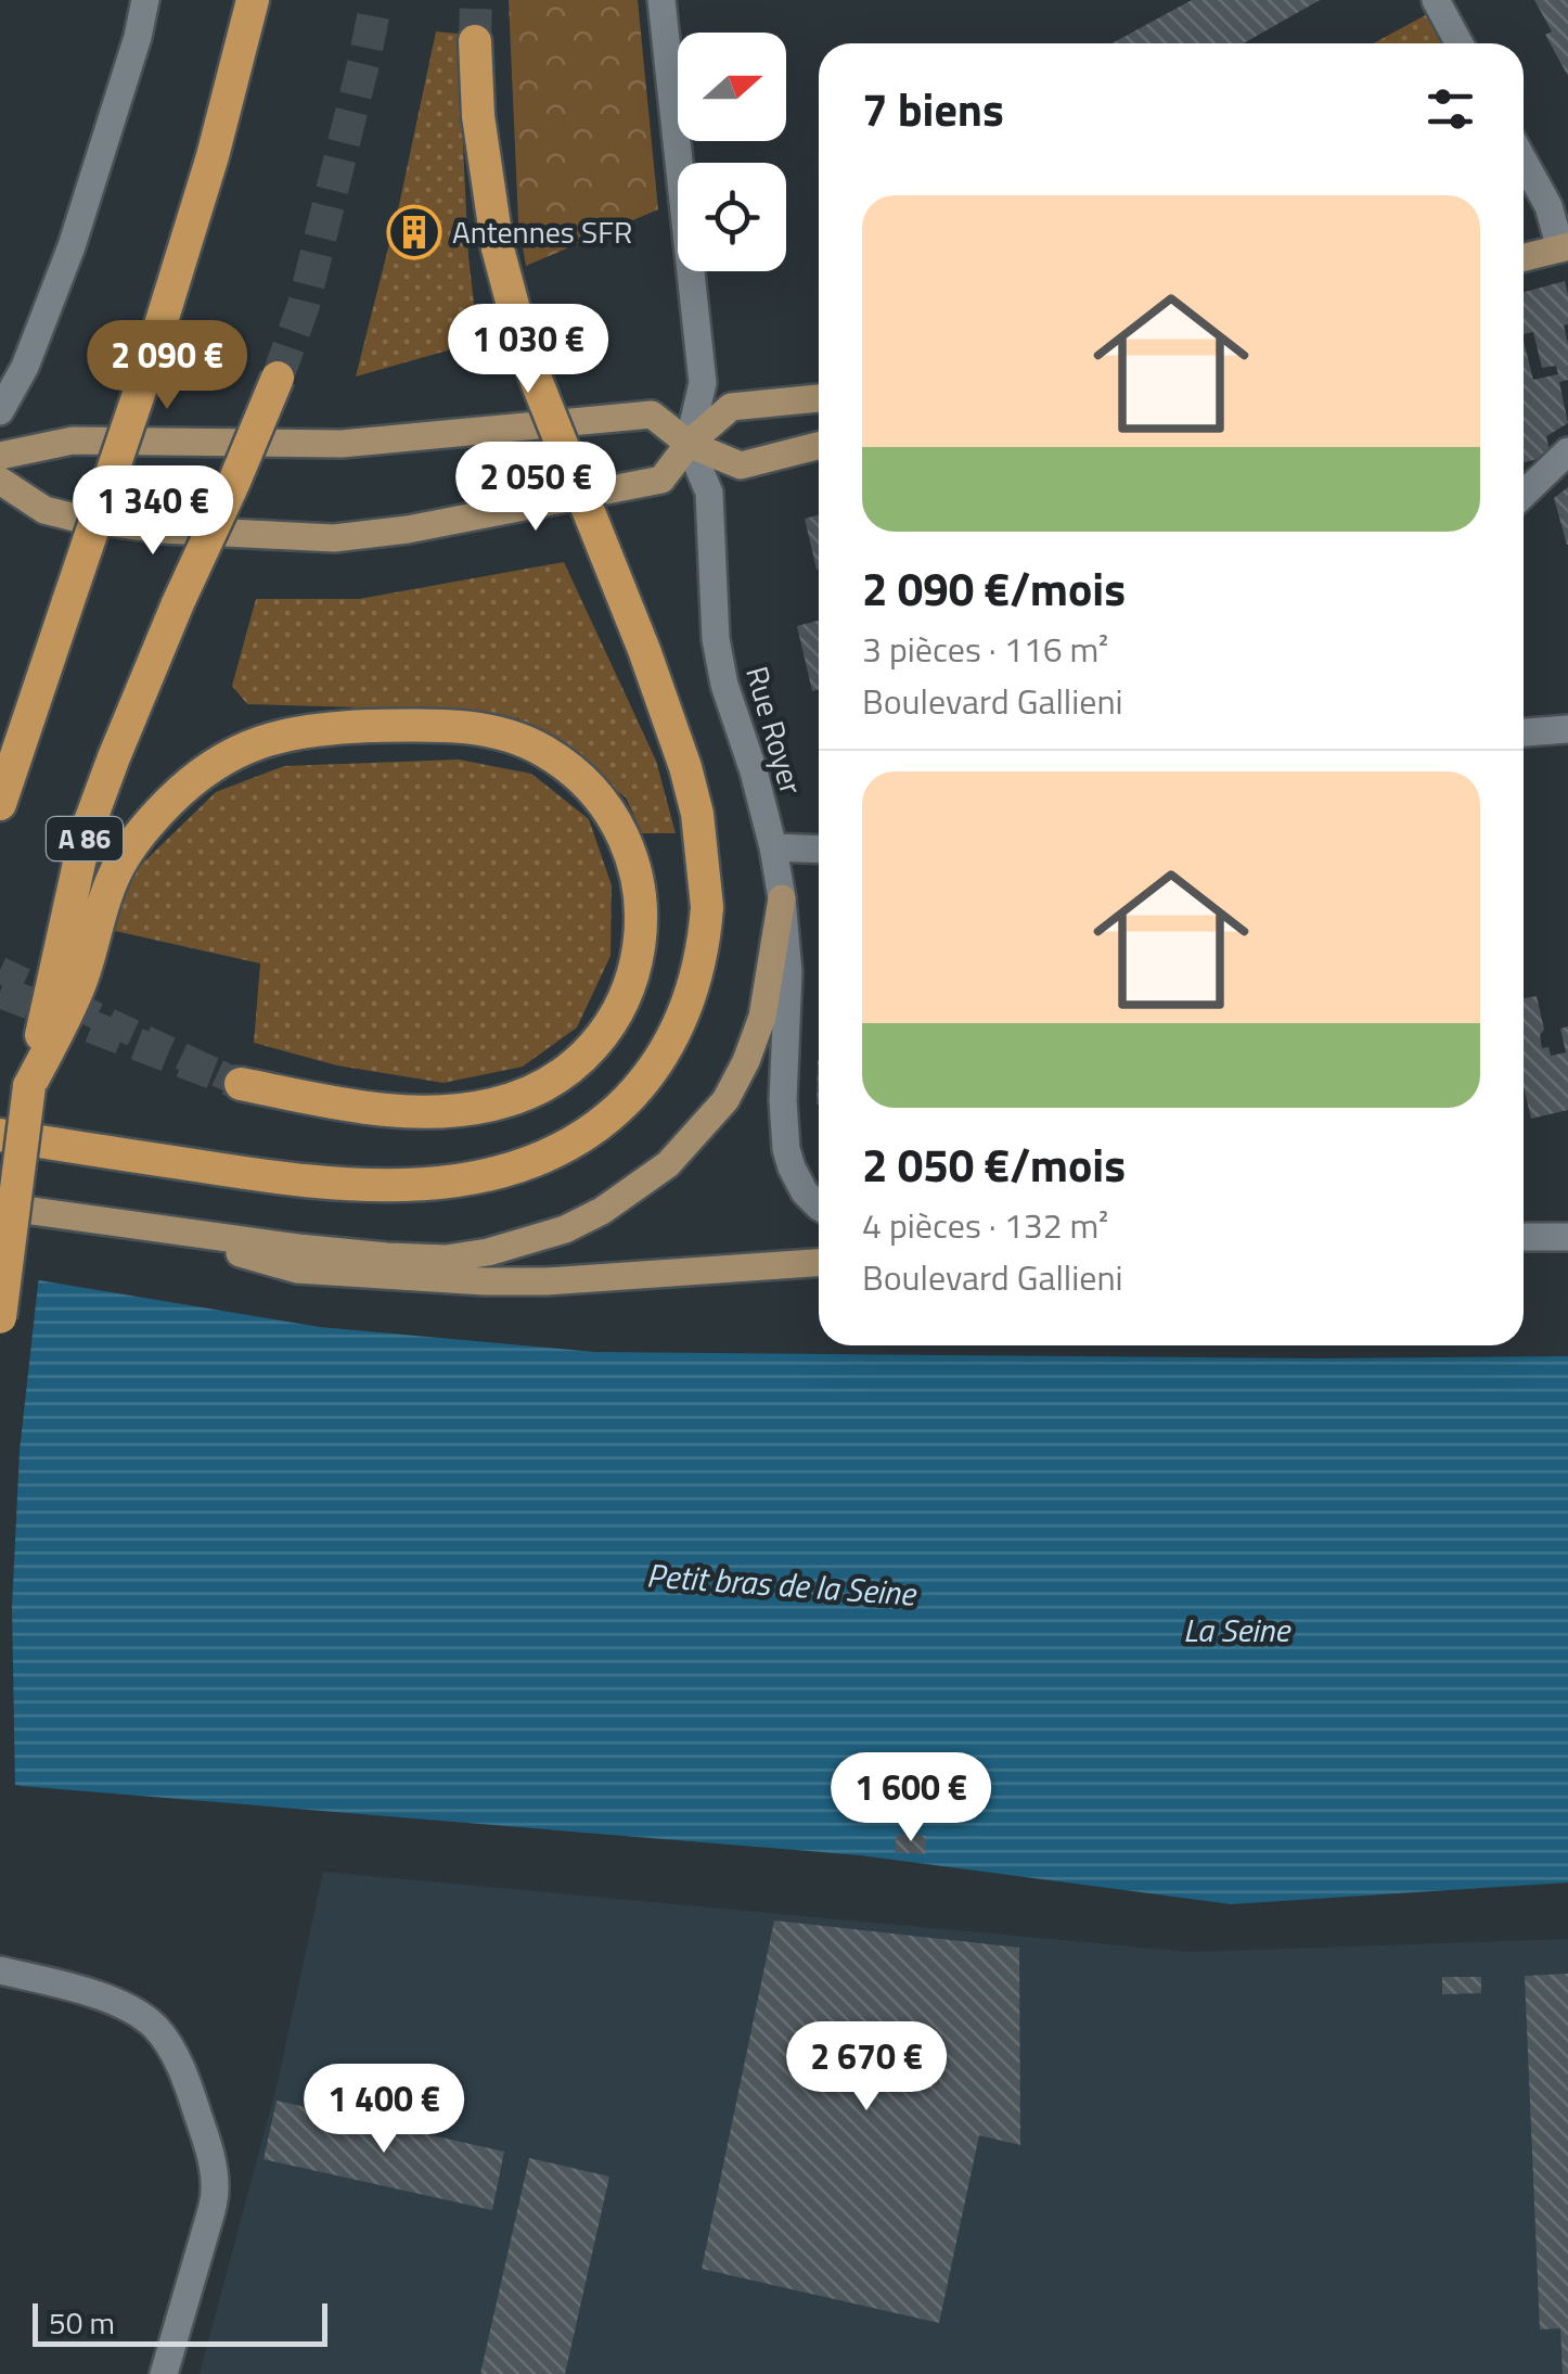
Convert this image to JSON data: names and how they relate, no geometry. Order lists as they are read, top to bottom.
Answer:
{
  "streets": {
    "highway": ["A 86"],
    "street": ["Rue Royer"]
  },
  "water": ["Petit bras de la Seine", "La Seine"],
  "places": {
    "building": ["Antennes SFR"]
  },
  "scale_bar": "50 m",
  "north": "right",
  "page": {
    "heading": "7 biens",
    "list": [
      {
        "name": "2 090 €/mois",
        "note": "3 pièces · 116 m² · Boulevard Gallieni"
      },
      {
        "name": "2 050 €/mois",
        "note": "4 pièces · 132 m² · Boulevard Gallieni"
      }
    ],
    "price": [
      "1 030 €",
      "2 090 €",
      "2 050 €",
      "1 340 €",
      "1 600 €",
      "2 670 €",
      "1 400 €"
    ],
    "scale": "50 m"
  }
}
